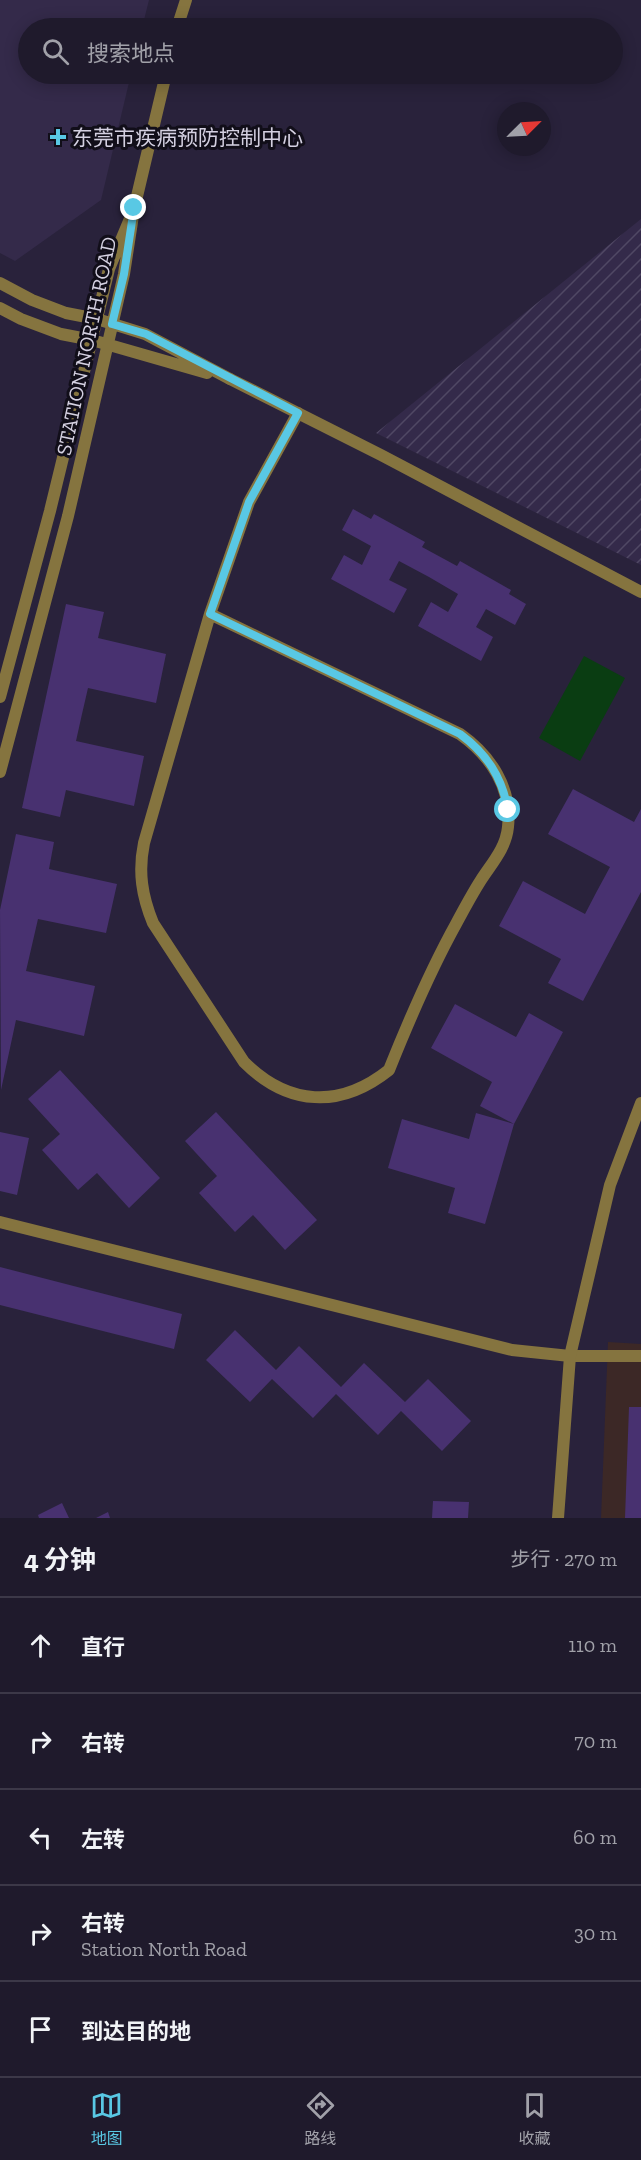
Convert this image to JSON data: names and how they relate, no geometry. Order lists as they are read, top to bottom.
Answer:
{
  "streets": {
    "street": ["STATION NORTH ROAD"]
  },
  "places": {
    "health": ["东莞市疾病预防控制中心"]
  },
  "north": "top right",
  "page": {
    "search": "搜索地点",
    "heading": ["4 分钟", "步行 · 270 m"],
    "list": [
      ["直行", "110 m"],
      ["右转", "70 m"],
      ["左转", "60 m"],
      ["右转", "Station North Road", "30 m"],
      "到达目的地"
    ],
    "nav": ["地图", "路线", "收藏"]
  }
}
